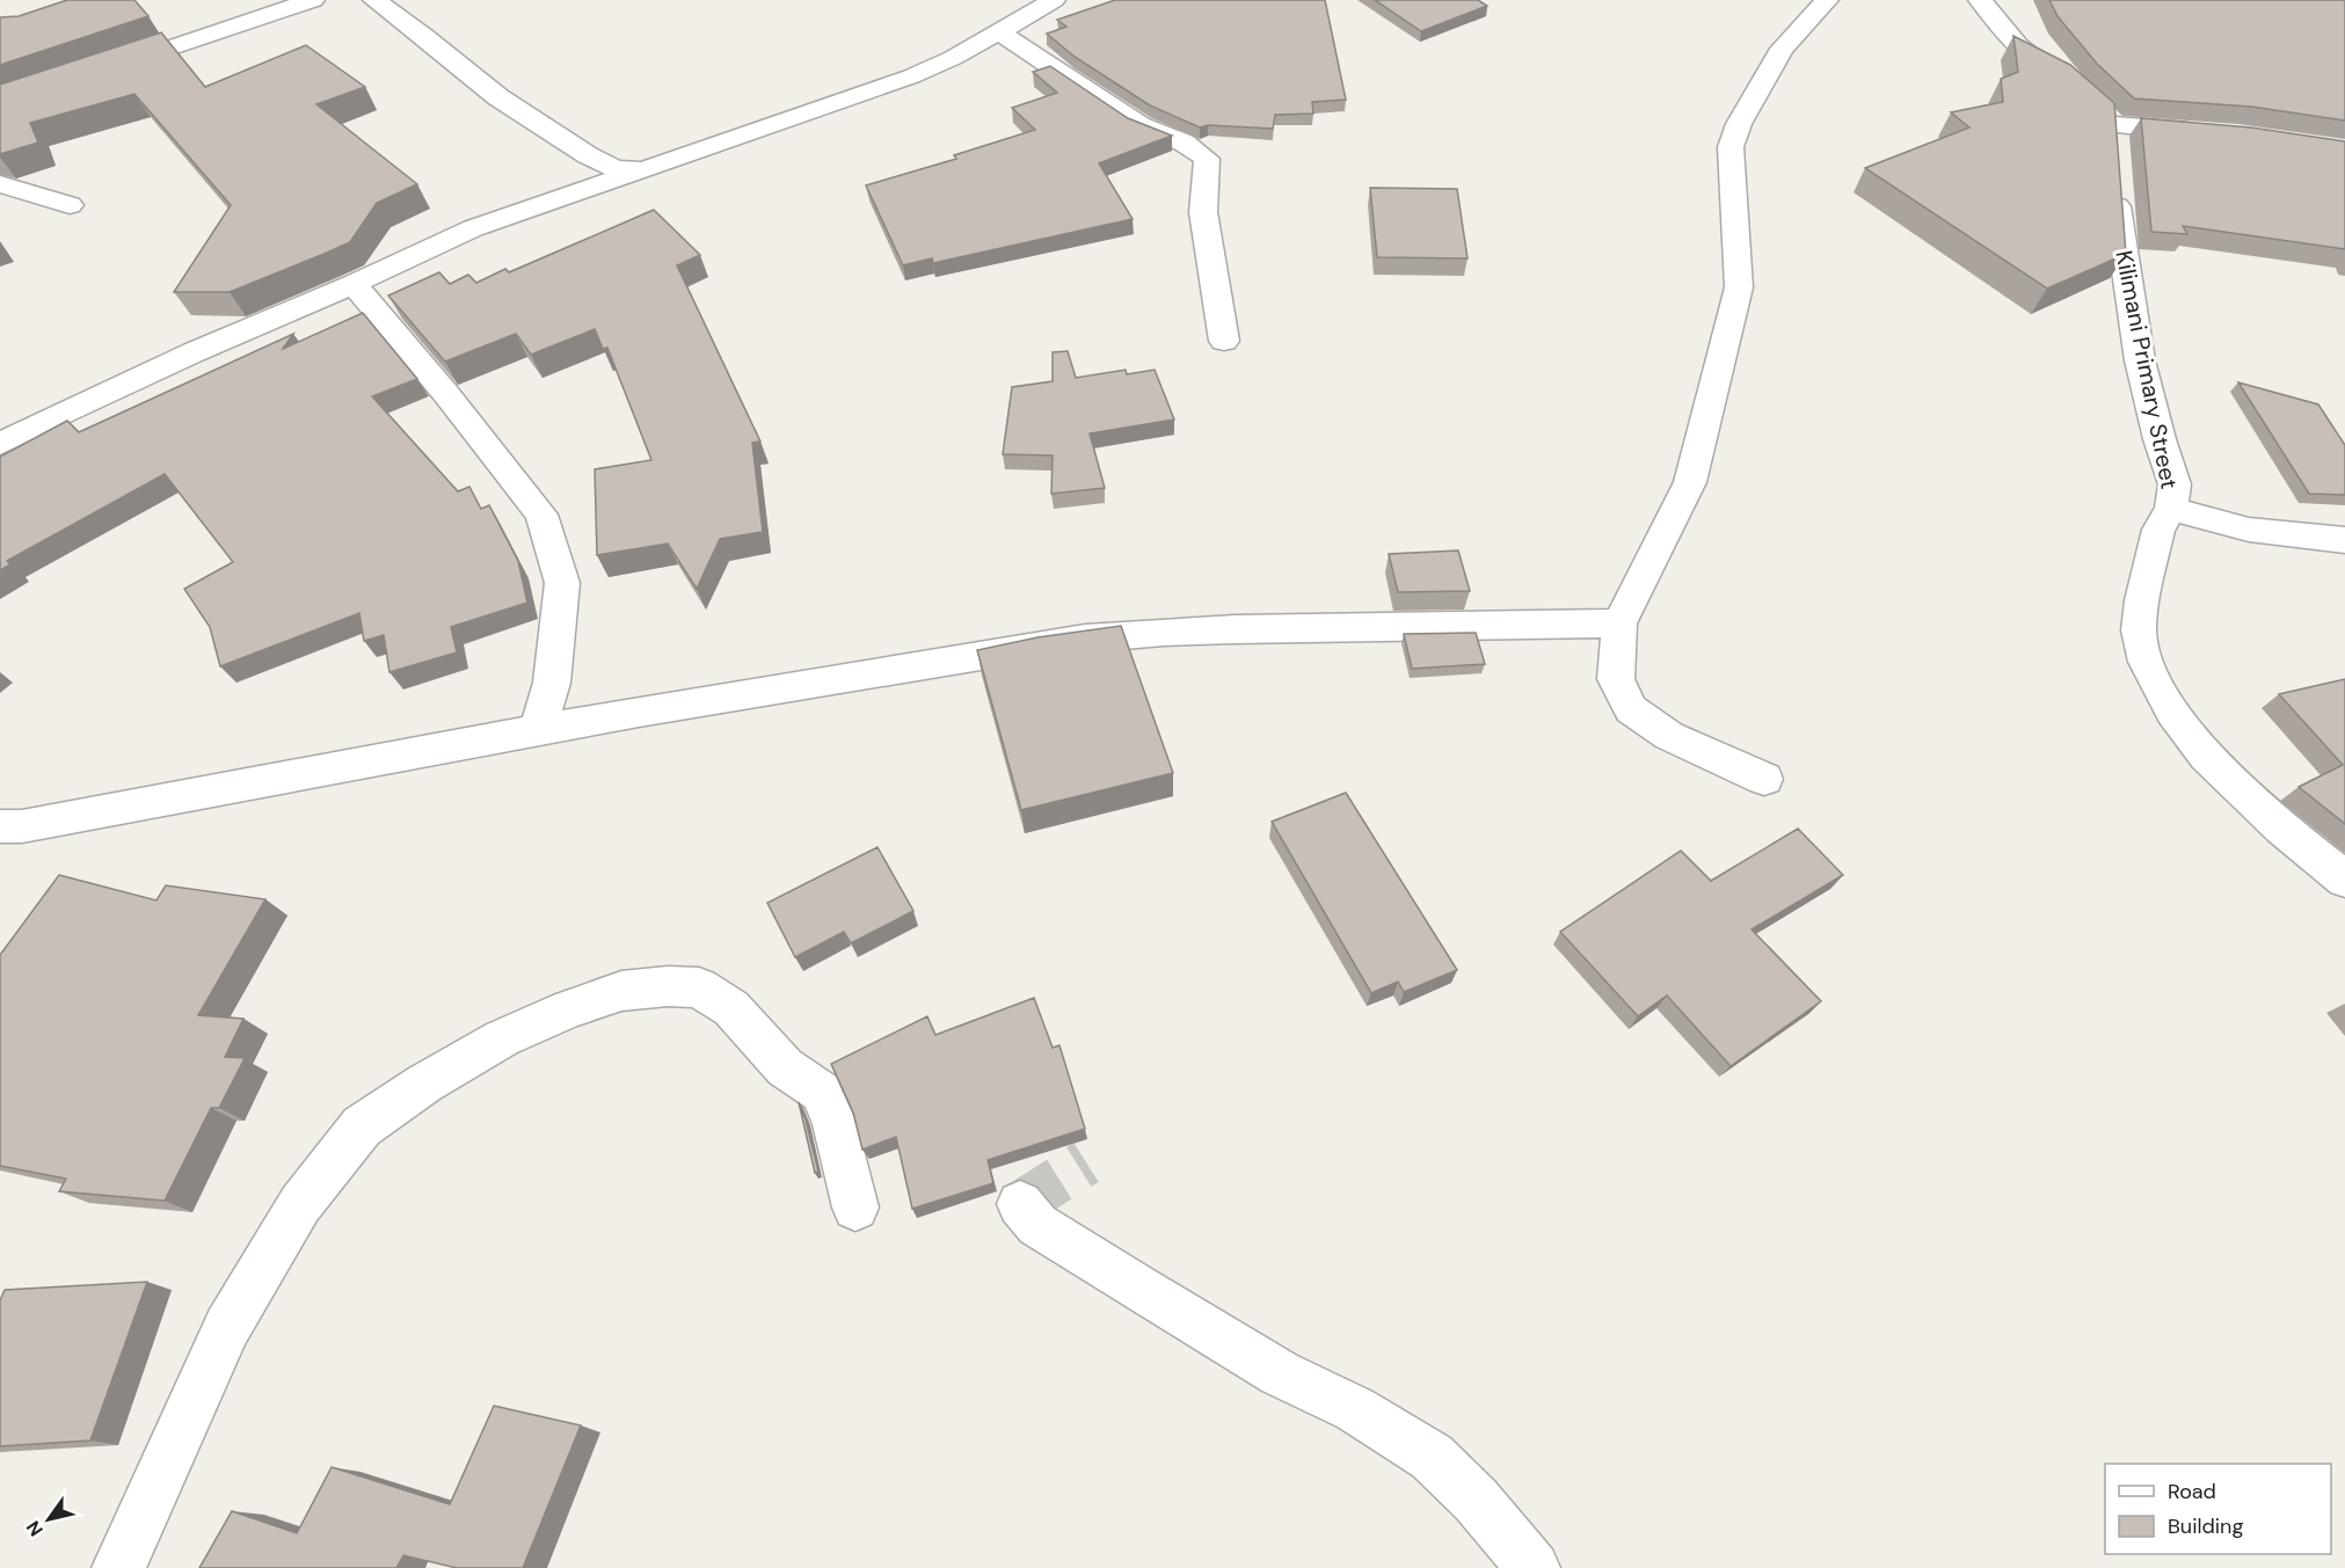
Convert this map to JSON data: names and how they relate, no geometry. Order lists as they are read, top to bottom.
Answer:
{
  "streets": {
    "street": ["Kilimani Primary Street"]
  },
  "legend": ["Road", "Building"],
  "north": "bottom left"
}
